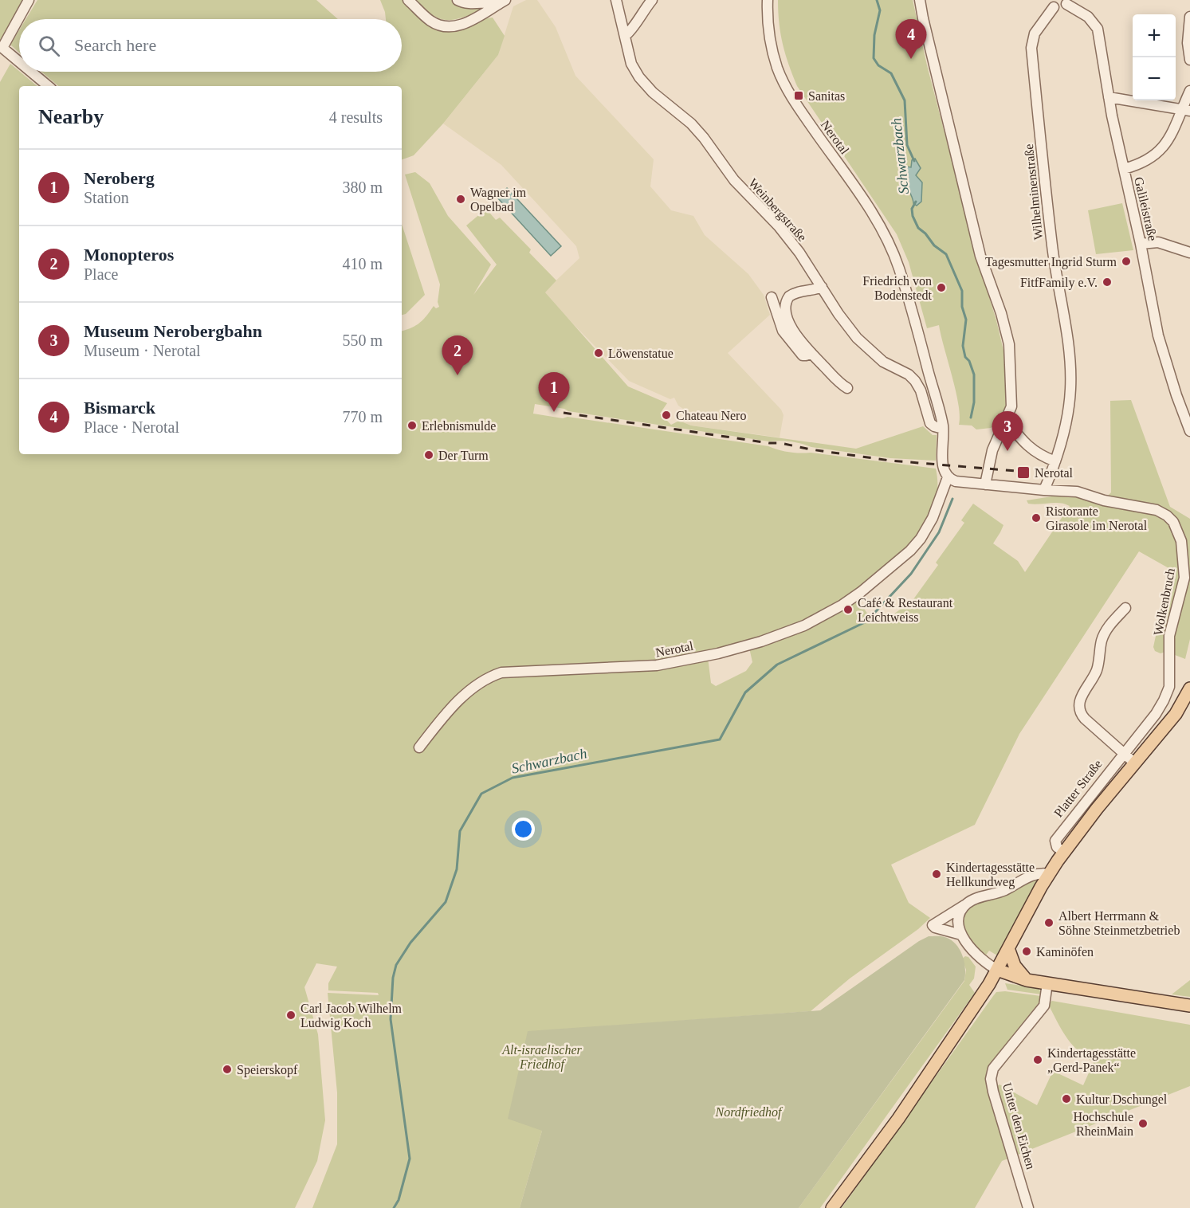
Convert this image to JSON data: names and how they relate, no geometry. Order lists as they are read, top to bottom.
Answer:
{
  "streets": {
    "street": [
      "Nerotal",
      "Wilhelminenstraße",
      "Galileistraße",
      "Weinbergstraße",
      "Wolkenbruch",
      "Platter Straße",
      "Unter den Eichen"
    ]
  },
  "crossings": [
    ["Nerotal", "Weinbergstraße"],
    ["Wilhelminenstraße", "Wolkenbruch"],
    ["Wolkenbruch", "Platter Straße"]
  ],
  "water": ["Schwarzbach"],
  "parks": ["Alt-israelischer Friedhof", "Nordfriedhof"],
  "places": {
    "transit": ["Sanitas", "Nerotal"],
    "other": [
      "Wagner im Opelbad",
      "Tagesmutter Ingrid Sturm",
      "FitfFamily e.V.",
      "Friedrich von Bodenstedt",
      "Löwenstatue",
      "Chateau Nero",
      "Erlebnismulde",
      "Der Turm",
      "Ristorante Girasole im Nerotal",
      "Café & Restaurant Leichtweiss",
      "Kindertagesstätte Hellkundweg",
      "Albert Herrmann & Söhne Steinmetzbetrieb",
      "Kaminöfen",
      "Carl Jacob Wilhelm Ludwig Koch",
      "Kindertagesstätte „Gerd-Panek“",
      "Speierskopf",
      "Kultur Dschungel",
      "Hochschule RheinMain"
    ]
  },
  "page": {
    "map_buttons": ["+", "−"],
    "pins": [
      "4",
      "2",
      "1",
      "3"
    ],
    "search": "Search here",
    "heading": ["Nearby", "4 results"],
    "list": [
      {
        "mark": "1",
        "name": "Neroberg",
        "note": "Station",
        "value": "380 m"
      },
      {
        "mark": "2",
        "name": "Monopteros",
        "note": "Place",
        "value": "410 m"
      },
      {
        "mark": "3",
        "name": "Museum Nerobergbahn",
        "note": "Museum · Nerotal",
        "value": "550 m"
      },
      {
        "mark": "4",
        "name": "Bismarck",
        "note": "Place · Nerotal",
        "value": "770 m"
      }
    ]
  }
}
